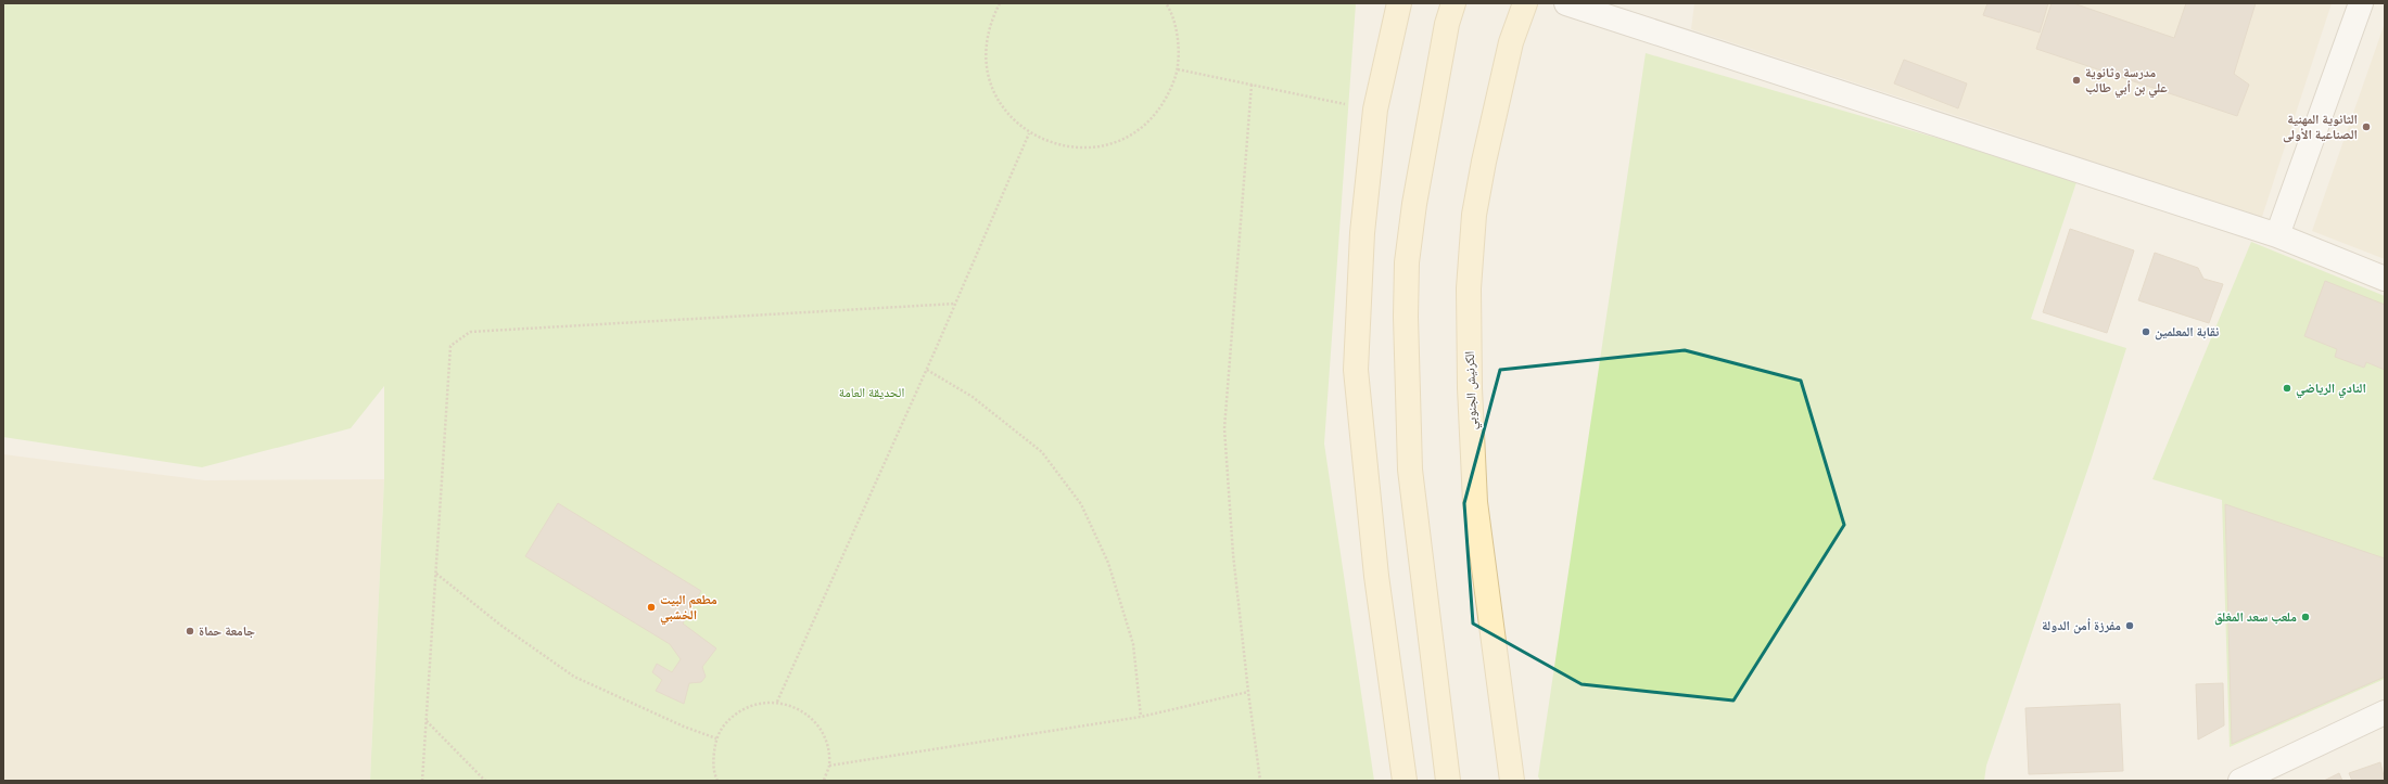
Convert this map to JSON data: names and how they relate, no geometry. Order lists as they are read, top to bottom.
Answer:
{
  "streets": {
    "main road": ["الكرنيش الجنوبي"]
  },
  "parks": ["الحديقة العامة"],
  "places": [
    "مدرسة وثانوية علي بن أبي طالب",
    "الثانوية المهنية الصناعية الأولى",
    "نقابة المعلمين",
    "النادي الرياضي",
    "مطعم البيت الخشبي",
    "ملعب سعد المغلق",
    "مفرزة أمن الدولة",
    "جامعة حماة"
  ]
}
